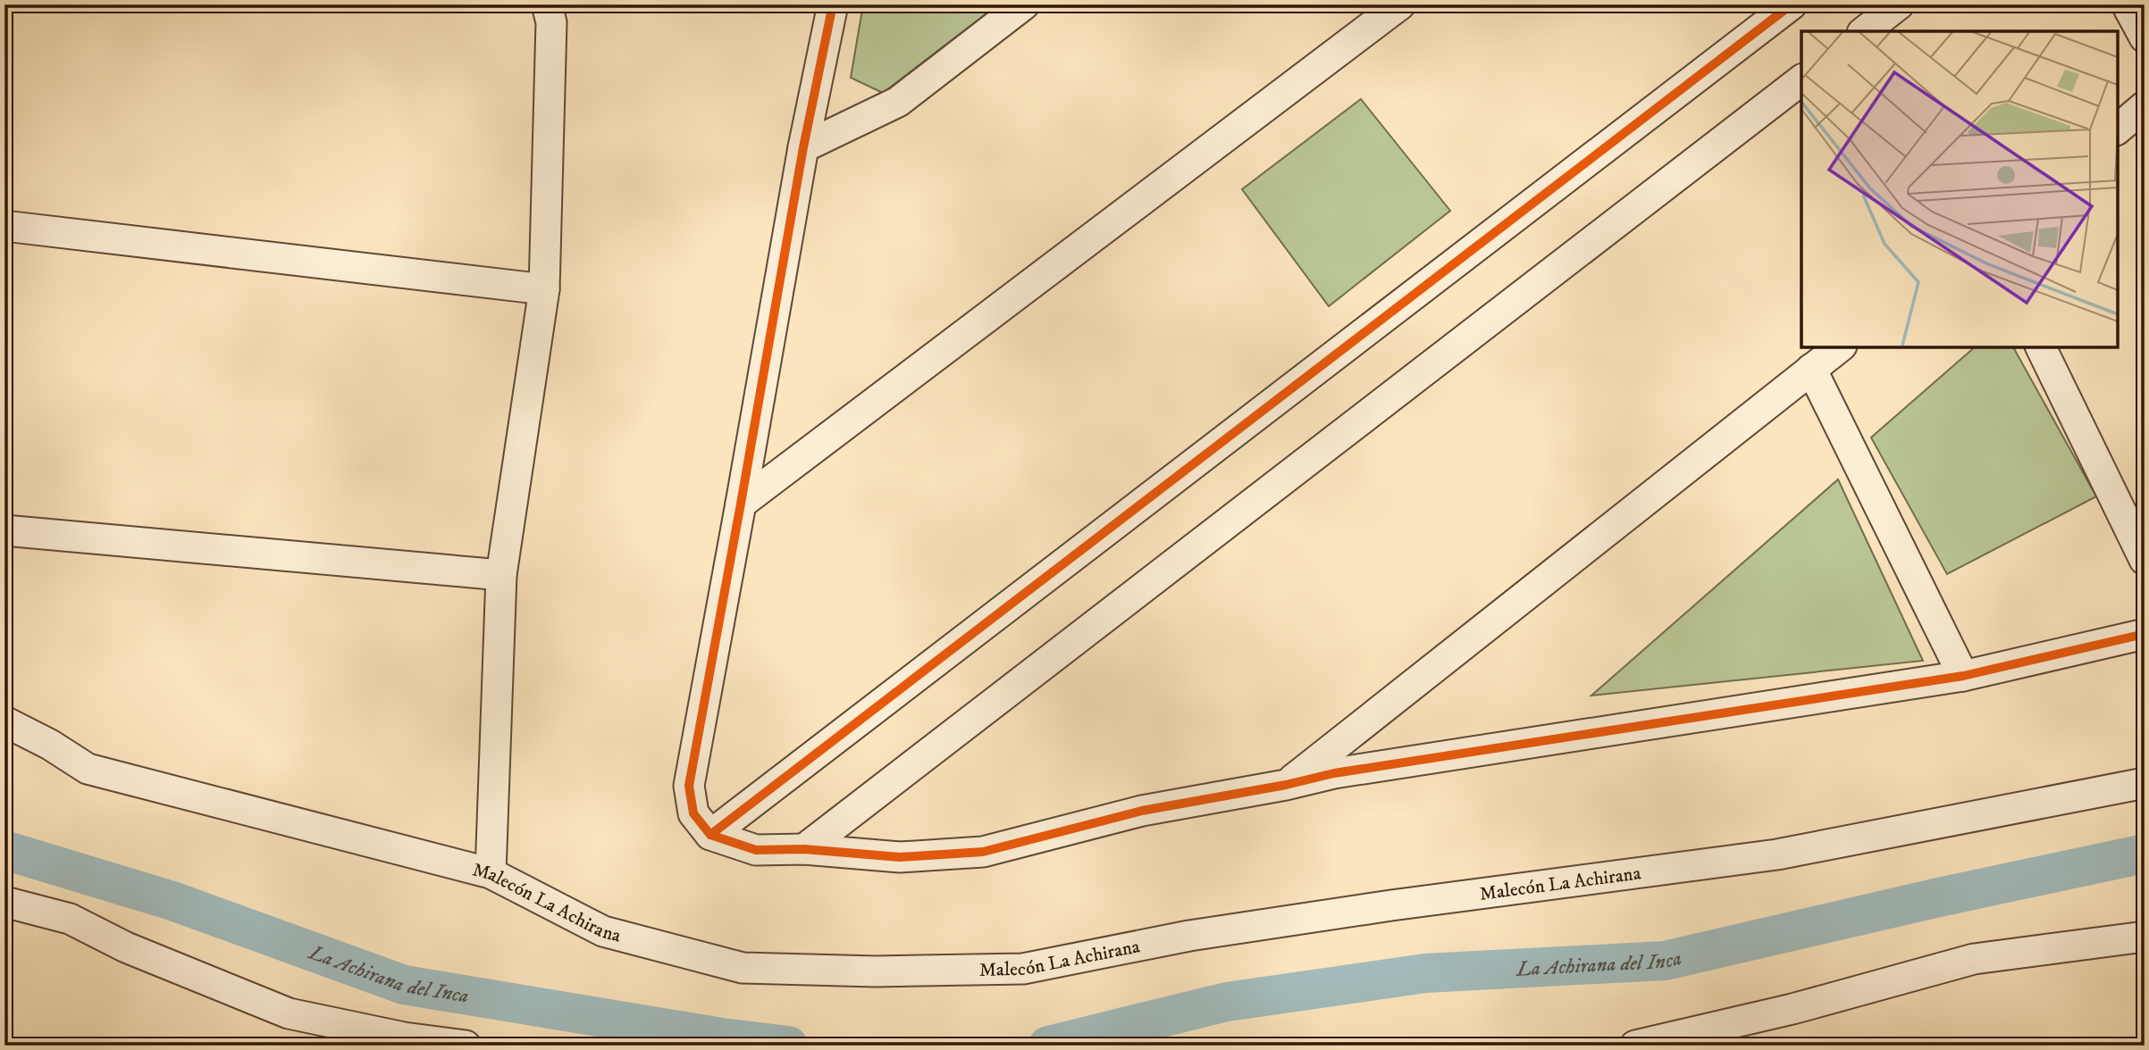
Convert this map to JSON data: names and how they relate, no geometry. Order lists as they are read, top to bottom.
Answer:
{
  "streets": {
    "street": ["Malecón La Achirana"]
  },
  "water": ["La Achirana del Inca"]
}
